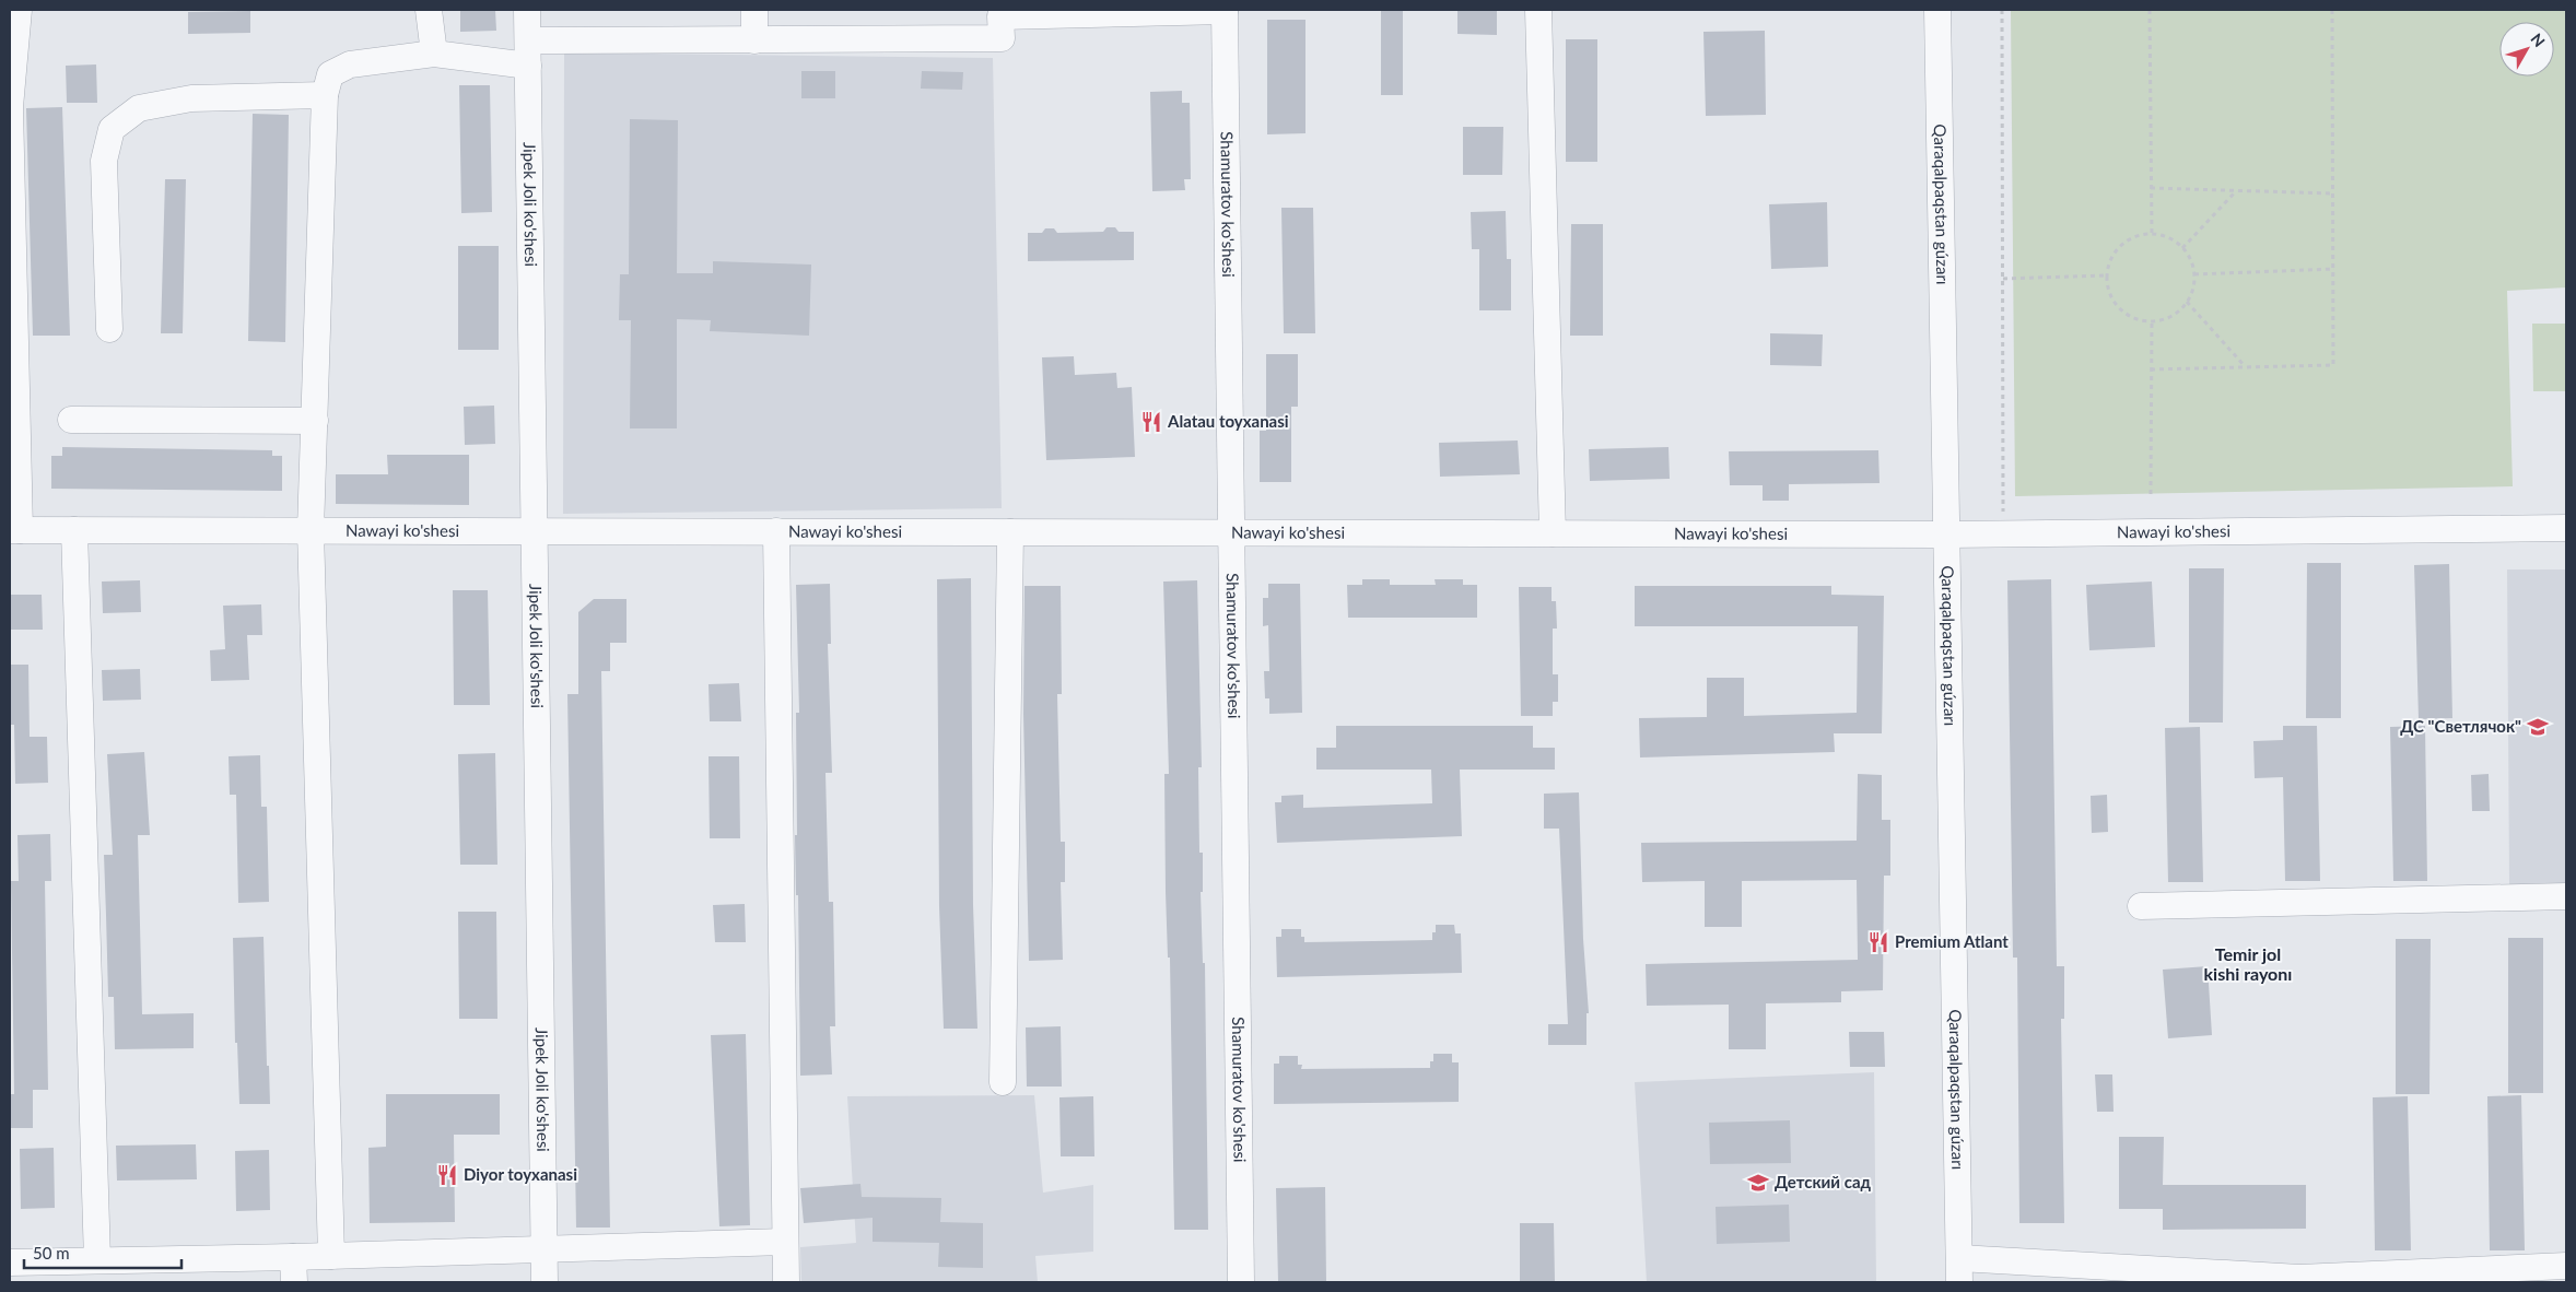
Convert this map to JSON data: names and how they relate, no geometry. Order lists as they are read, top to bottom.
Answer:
{
  "streets": {
    "street": [
      "Jipek Joli ko'shesi",
      "Shamuratov ko'shesi",
      "Qaraqalpaqstan gúzarı",
      "Nawayi ko'shesi"
    ]
  },
  "crossings": [
    ["Jipek Joli ko'shesi", "Nawayi ko'shesi"],
    ["Shamuratov ko'shesi", "Nawayi ko'shesi"],
    ["Qaraqalpaqstan gúzarı", "Nawayi ko'shesi"]
  ],
  "districts": ["Temir jol kishi rayonı"],
  "places": {
    "restaurant": ["Alatau toyxanasi", "Premium Atlant", "Diyor toyxanasi"],
    "school or university": ["ДС \"Светлячок\"", "Детский сад"]
  },
  "scale_bar": "50 m",
  "north": "top right"
}
